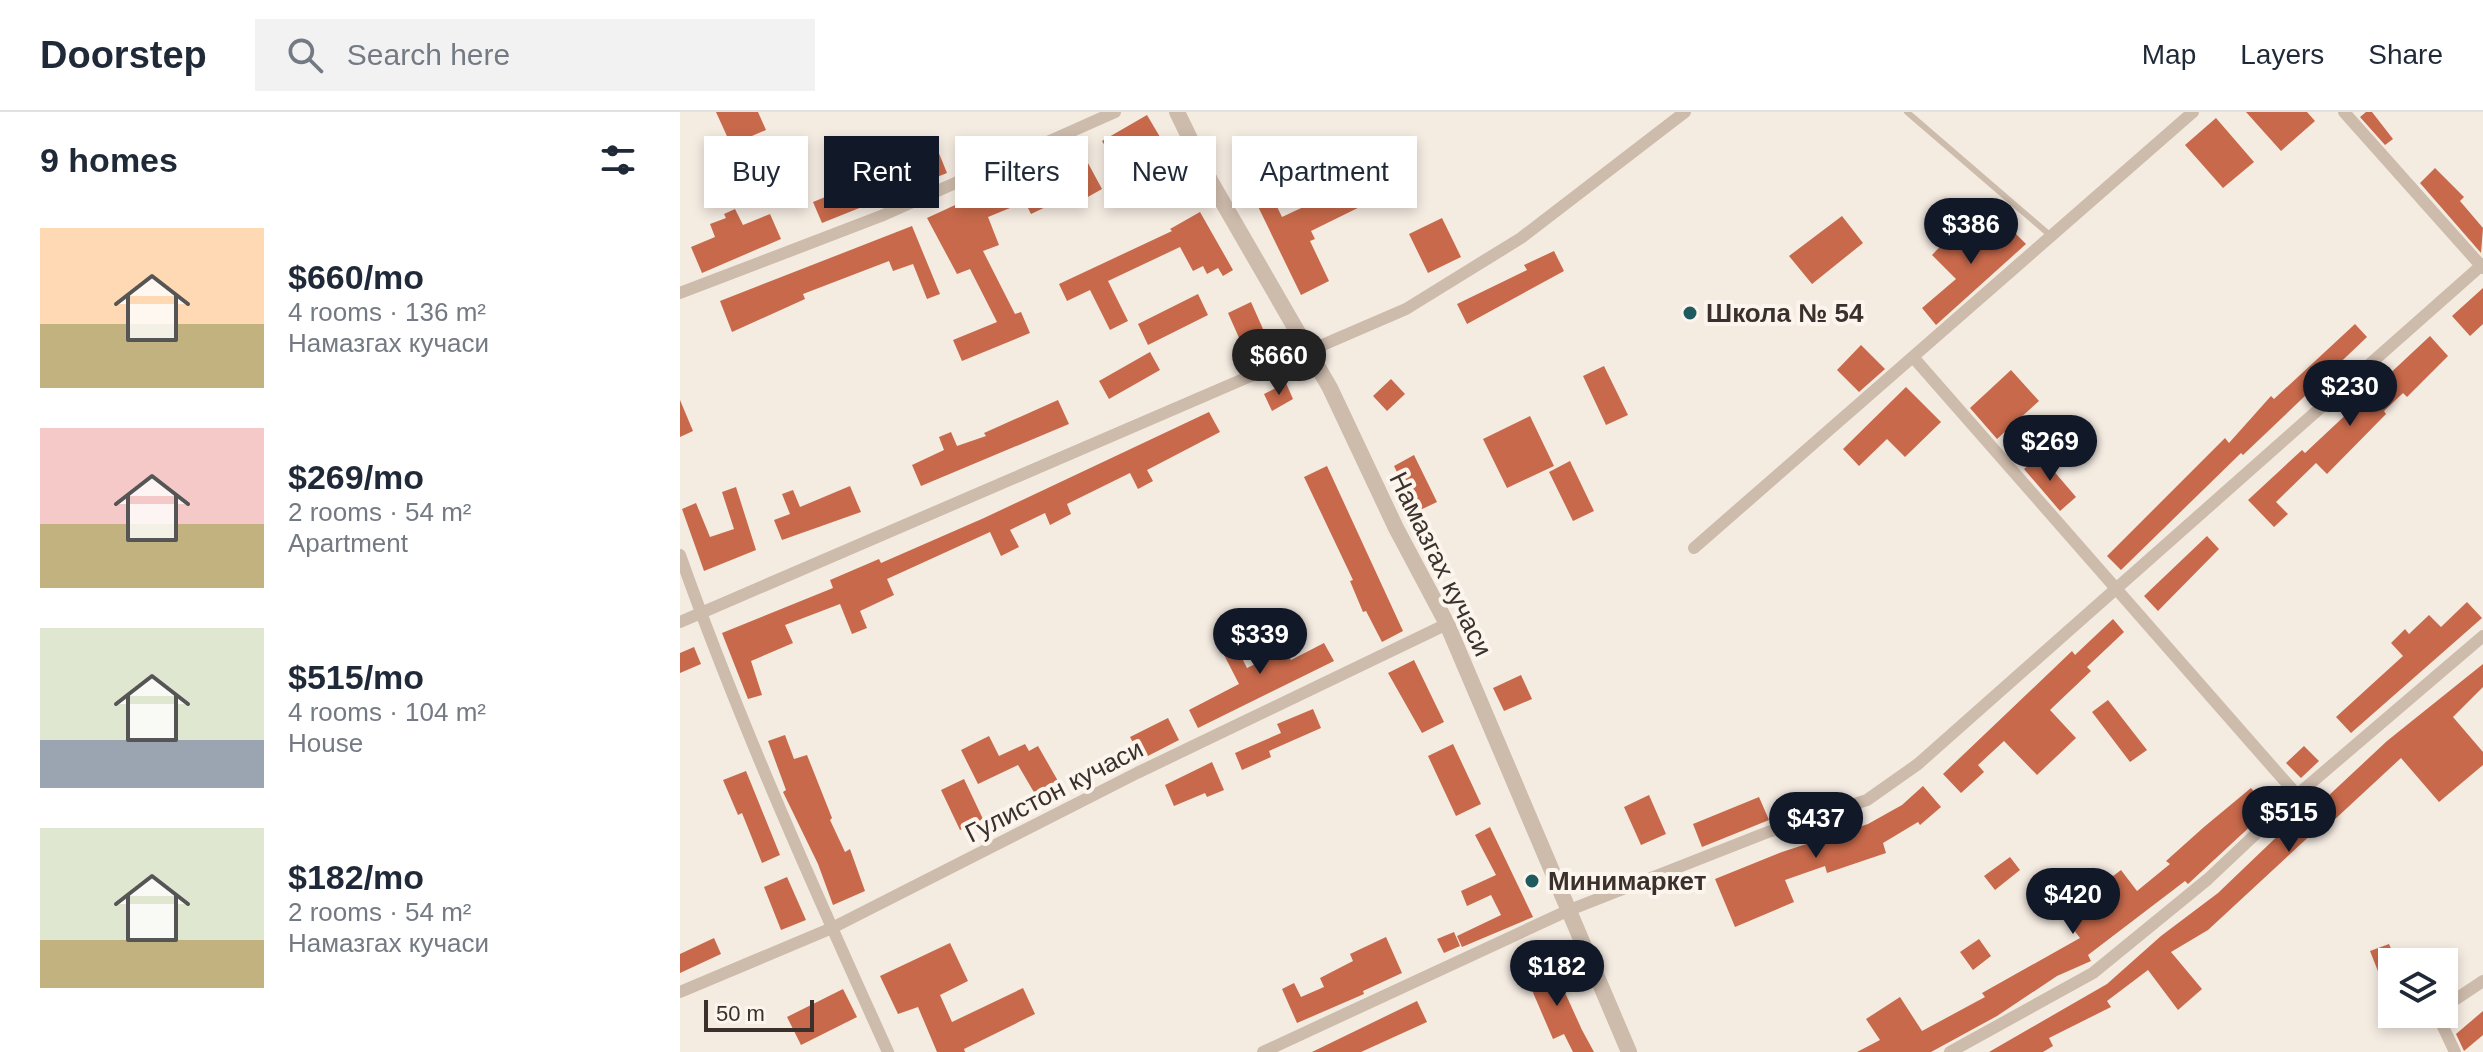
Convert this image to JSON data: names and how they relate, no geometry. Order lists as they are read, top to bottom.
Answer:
{
  "streets": {
    "street": ["Намазгах кучаси", "Гулистон кучаси"]
  },
  "crossings": [
    ["Намазгах кучаси", "Гулистон кучаси"]
  ],
  "places": ["Школа № 54", "Минимаркет"],
  "scale_bar": "50 m",
  "page": {
    "header": "Doorstep",
    "search": "Search here",
    "nav": ["Map", "Layers", "Share"],
    "heading": "9 homes",
    "chip": [
      "Buy",
      "Rent",
      "Filters",
      "New",
      "Apartment"
    ],
    "price": [
      "$386",
      "$660",
      "$230",
      "$269",
      "$339",
      "$515",
      "$437",
      "$420",
      "$182"
    ],
    "list": [
      {
        "name": "$660/mo",
        "note": "4 rooms · 136 m² · Намазгах кучаси"
      },
      {
        "name": "$269/mo",
        "note": "2 rooms · 54 m² · Apartment"
      },
      {
        "name": "$515/mo",
        "note": "4 rooms · 104 m² · House"
      },
      {
        "name": "$182/mo",
        "note": "2 rooms · 54 m² · Намазгах кучаси"
      }
    ],
    "scale": "50 m"
  }
}
